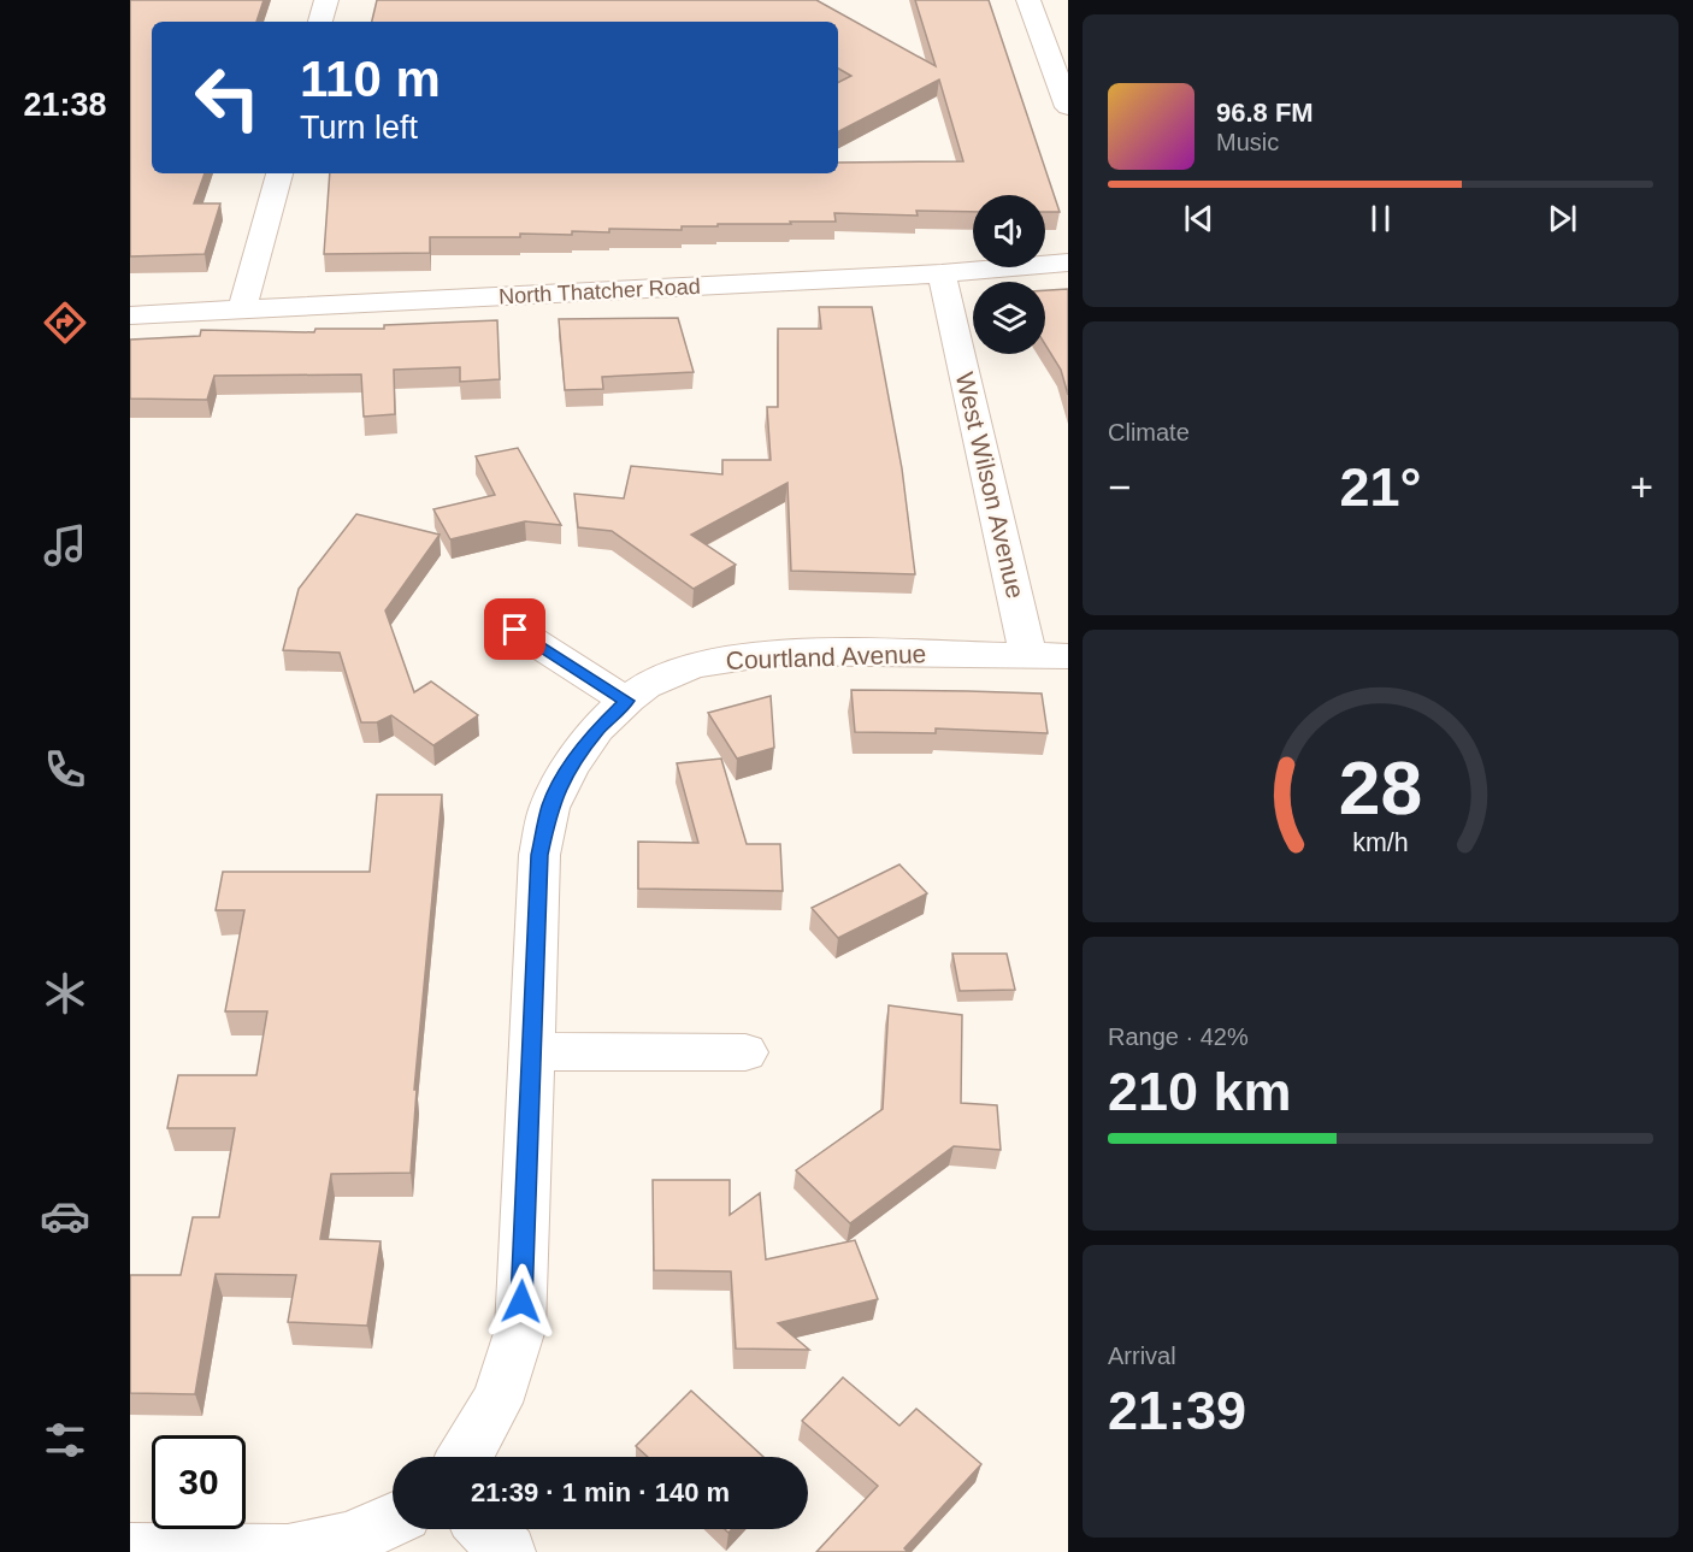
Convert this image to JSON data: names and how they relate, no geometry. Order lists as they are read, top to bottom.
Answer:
{
  "streets": {
    "street": ["North Thatcher Road", "West Wilson Avenue", "Courtland Avenue"]
  },
  "crossings": [
    ["North Thatcher Road", "West Wilson Avenue"],
    ["West Wilson Avenue", "Courtland Avenue"]
  ],
  "page": {
    "tabs": "21:38",
    "turn": ["110 m", "Turn left"],
    "song": ["96.8 FM", "Music"],
    "tile": [
      "Climate",
      ["Range · 42%", "210 km"],
      ["Arrival", "21:39"]
    ],
    "heat": ["−", "21°", "+"],
    "limit": "30",
    "trip": "21:39 · 1 min · 140 m",
    "gauge": ["28", "km/h"]
  }
}
